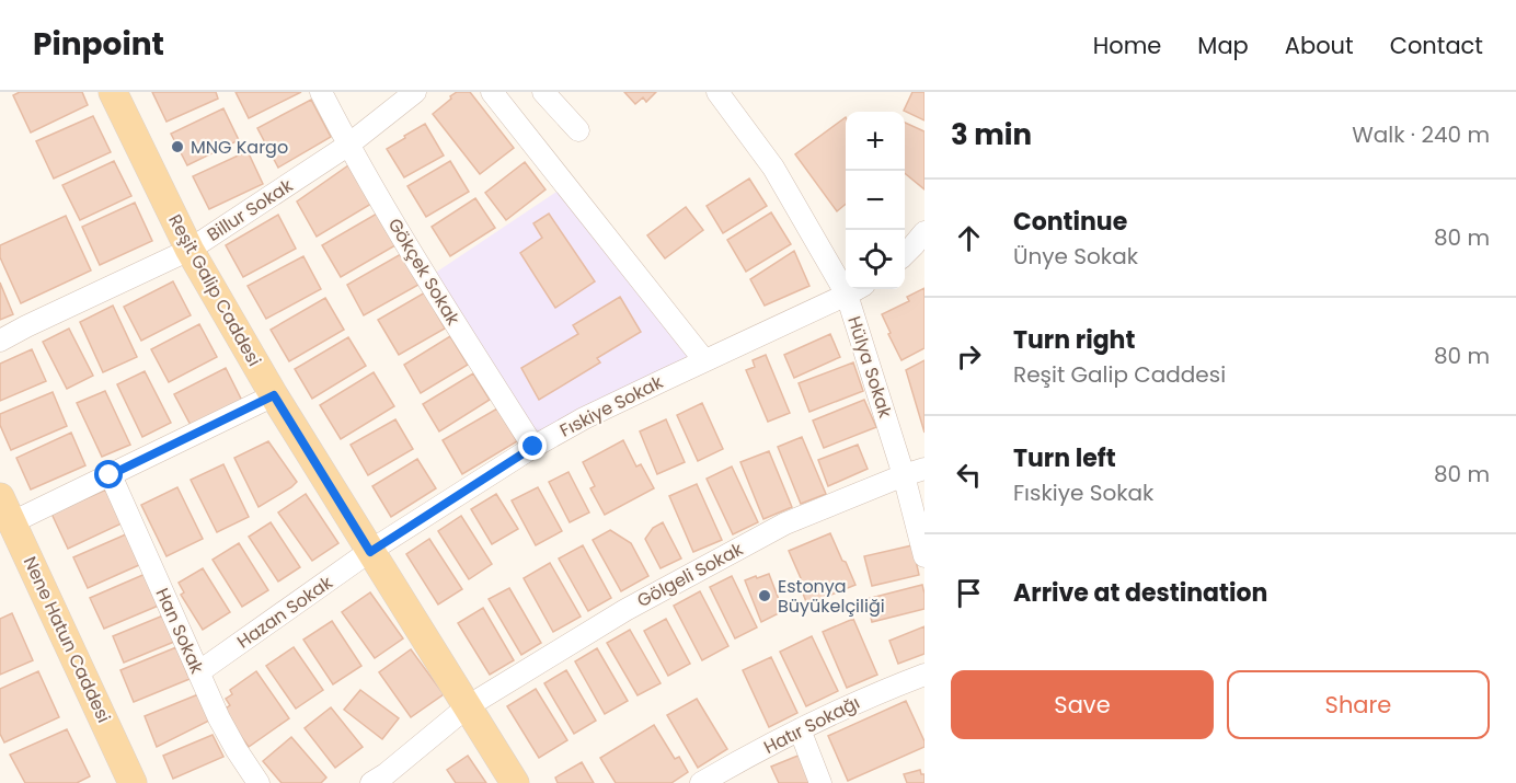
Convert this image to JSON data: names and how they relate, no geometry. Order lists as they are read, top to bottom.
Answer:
{
  "streets": {
    "main road": ["Reşit Galip Caddesi", "Nene Hatun Caddesi"],
    "street": [
      "Billur Sokak",
      "Gökçek Sokak",
      "Hülya Sokak",
      "Fıskiye Sokak",
      "Gölgeli Sokak",
      "Hazan Sokak",
      "Han Sokak",
      "Hatır Sokağı"
    ]
  },
  "crossings": [
    ["Billur Sokak", "Gökçek Sokak"],
    ["Billur Sokak", "Reşit Galip Caddesi"],
    ["Gökçek Sokak", "Fıskiye Sokak"],
    ["Reşit Galip Caddesi", "Fıskiye Sokak"],
    ["Reşit Galip Caddesi", "Gölgeli Sokak"],
    ["Reşit Galip Caddesi", "Hazan Sokak"],
    ["Hülya Sokak", "Fıskiye Sokak"],
    ["Hülya Sokak", "Gölgeli Sokak"],
    ["Fıskiye Sokak", "Hazan Sokak"],
    ["Hazan Sokak", "Han Sokak"]
  ],
  "places": ["MNG Kargo", "Estonya Büyükelçiliği"],
  "page": {
    "header": "Pinpoint",
    "nav": [
      "Home",
      "Map",
      "About",
      "Contact"
    ],
    "heading": ["3 min", "Walk · 240 m"],
    "map_buttons": ["+", "−"],
    "list": [
      ["Continue", "Ünye Sokak", "80 m"],
      ["Turn right", "Reşit Galip Caddesi", "80 m"],
      ["Turn left", "Fıskiye Sokak", "80 m"],
      "Arrive at destination"
    ],
    "buttons": ["Save", "Share"]
  }
}
